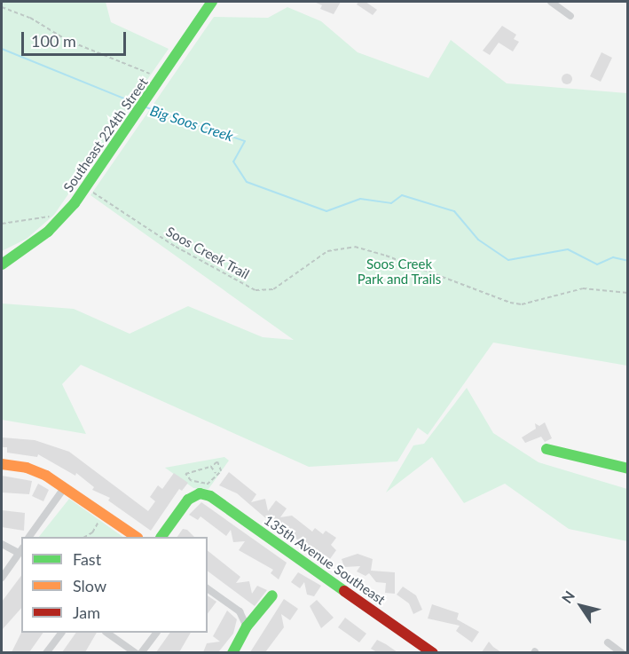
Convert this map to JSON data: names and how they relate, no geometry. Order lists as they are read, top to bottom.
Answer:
{
  "streets": {
    "street": ["Southeast 224th Street", "135th Avenue Southeast"],
    "path": ["Soos Creek Trail"]
  },
  "crossings": [
    ["Southeast 224th Street", "Soos Creek Trail"]
  ],
  "water": ["Big Soos Creek"],
  "parks": ["Soos Creek Park and Trails"],
  "legend": ["Fast", "Slow", "Jam"],
  "scale_bar": "100 m",
  "north": "top left"
}
